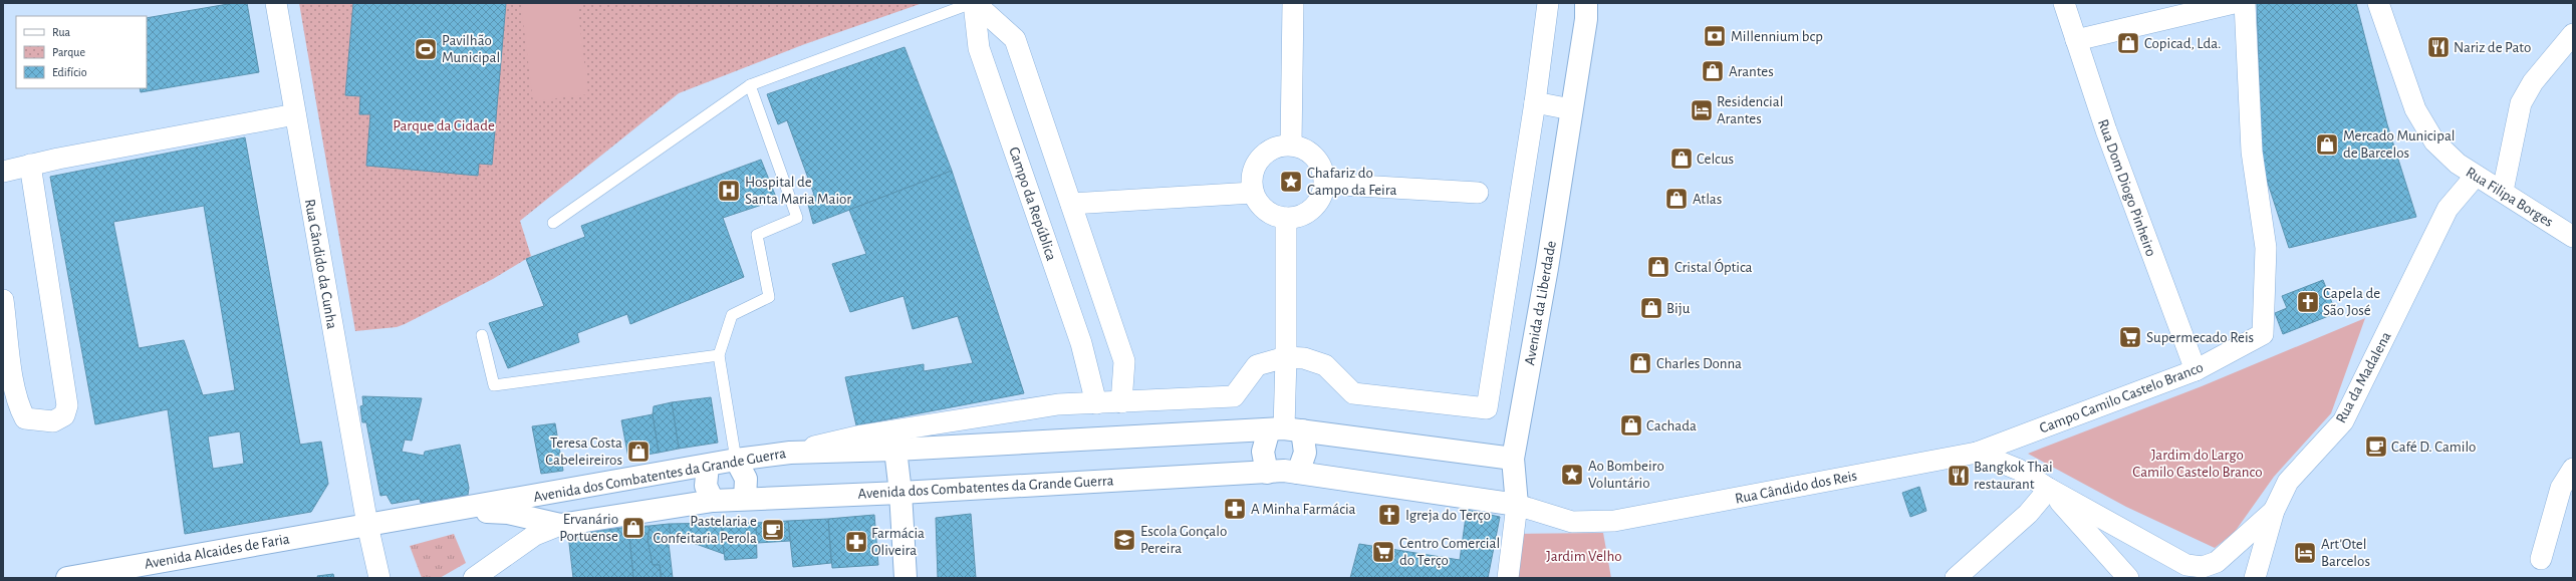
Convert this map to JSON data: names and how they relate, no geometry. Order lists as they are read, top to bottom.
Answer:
{
  "streets": {
    "main road": ["Avenida da Liberdade", "Avenida dos Combatentes da Grande Guerra", "Avenida Alcaides de Faria"],
    "street": [
      "Rua Dom Diogo Pinheiro",
      "Rua Filipa Borges",
      "Campo da República",
      "Rua Cândido da Cunha",
      "Rua da Madalena",
      "Campo Camilo Castelo Branco",
      "Rua Cândido dos Reis"
    ]
  },
  "crossings": [
    ["Rua Dom Diogo Pinheiro", "Campo Camilo Castelo Branco"],
    ["Rua Filipa Borges", "Rua da Madalena"],
    ["Rua Cândido da Cunha", "Avenida dos Combatentes da Grande Guerra"],
    ["Rua Cândido da Cunha", "Avenida Alcaides de Faria"],
    ["Avenida da Liberdade", "Avenida dos Combatentes da Grande Guerra"],
    ["Avenida da Liberdade", "Rua Cândido dos Reis"],
    ["Campo Camilo Castelo Branco", "Rua Cândido dos Reis"],
    ["Avenida dos Combatentes da Grande Guerra", "Rua Cândido dos Reis"],
    ["Avenida dos Combatentes da Grande Guerra", "Avenida Alcaides de Faria"]
  ],
  "parks": ["Parque da Cidade", "Jardim do Largo Camilo Castelo Branco", "Jardim Velho"],
  "places": {
    "bank": ["Millennium bcp"],
    "shop": [
      "Copicad, Lda.",
      "Arantes",
      "Mercado Municipal de Barcelos",
      "Celcus",
      "Atlas",
      "Cristal Óptica",
      "Biju",
      "Charles Donna",
      "Cachada",
      "Teresa Costa Cabeleireiros",
      "Ervanário Portuense"
    ],
    "restaurant": ["Nariz de Pato", "Bangkok Thai restaurant"],
    "sports": ["Pavilhão Municipal"],
    "hotel": ["Residencial Arantes", "Art'Otel Barcelos"],
    "place": ["Chafariz do Campo da Feira", "Ao Bombeiro Voluntário"],
    "hospital": ["Hospital de Santa Maria Maior"],
    "church": ["Capela de São José", "Igreja do Terço"],
    "supermarket": ["Supermecado Reis", "Centro Comercial do Terço"],
    "cafe": ["Café D. Camilo", "Pastelaria e Confeitaria Perola"],
    "pharmacy": ["A Minha Farmácia", "Farmácia Oliveira"],
    "school or university": ["Escola Gonçalo Pereira"]
  },
  "legend": ["Rua", "Parque", "Edifício"]
}
